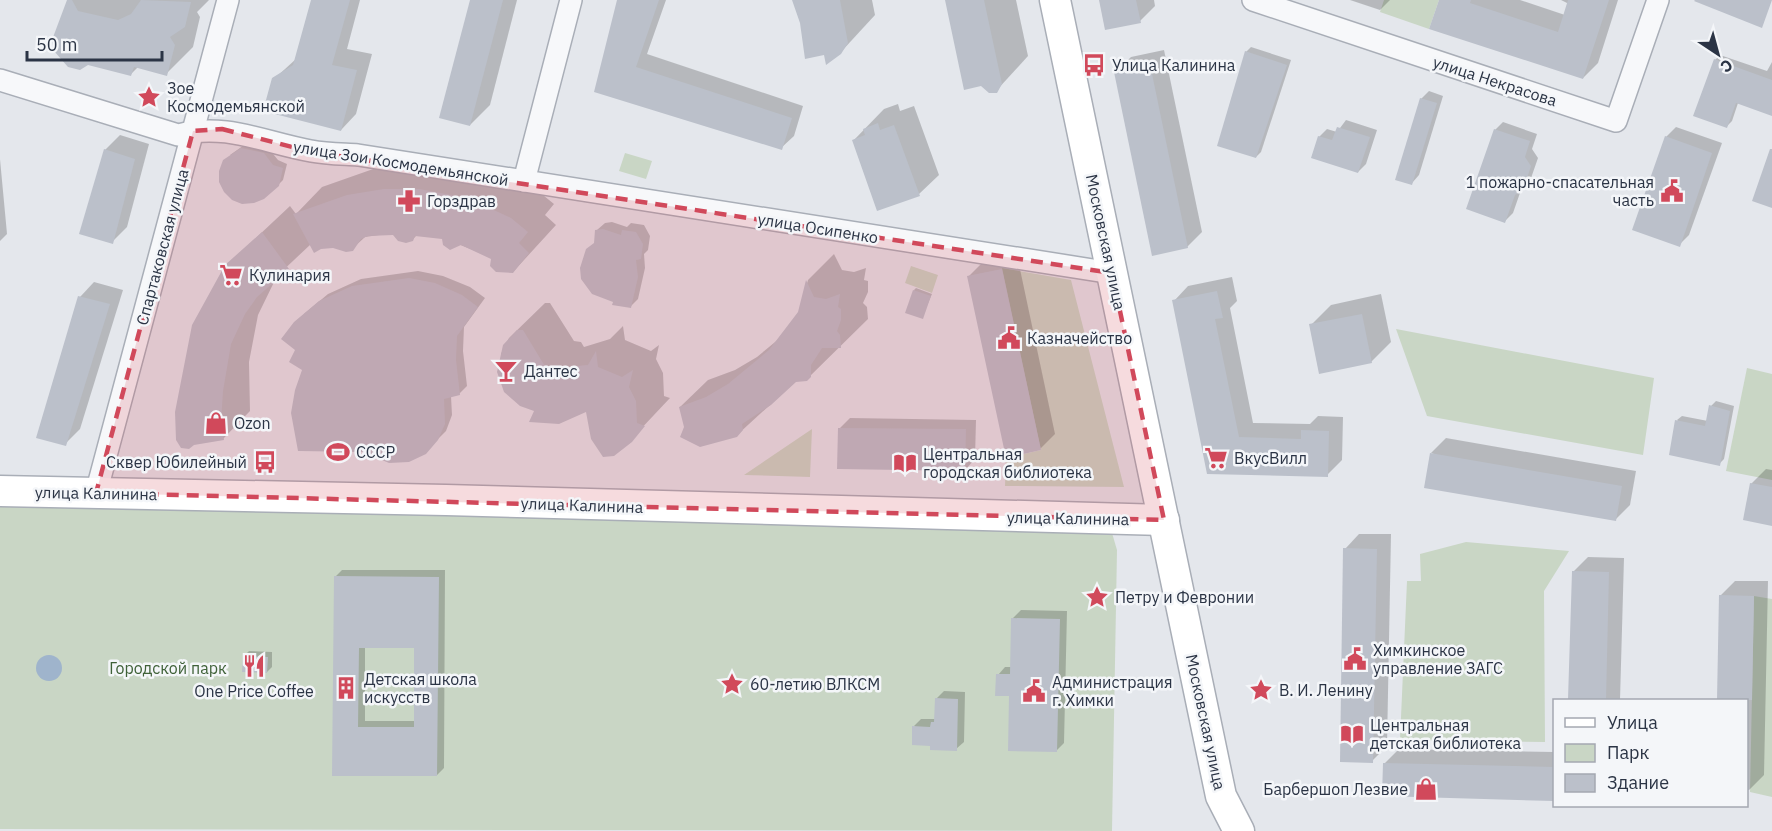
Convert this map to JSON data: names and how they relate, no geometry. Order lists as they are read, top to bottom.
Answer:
{
  "streets": {
    "street": [
      "улица Некрасова",
      "улица Зои Космодемьянской",
      "улица Осипенко",
      "Московская улица",
      "Спартаковская улица",
      "улица Калинина"
    ]
  },
  "crossings": [
    ["улица Зои Космодемьянской", "улица Осипенко"],
    ["улица Зои Космодемьянской", "Спартаковская улица"],
    ["улица Осипенко", "Московская улица"],
    ["Московская улица", "улица Калинина"],
    ["Спартаковская улица", "улица Калинина"]
  ],
  "parks": ["Городской парк"],
  "places": {
    "bus stop": ["Улица Калинина", "Сквер Юбилейный"],
    "place": [
      "Зое Космодемьянской",
      "Петру и Февронии",
      "60-летию ВЛКСМ",
      "В. И. Ленину"
    ],
    "public building": [
      "1 пожарно-спасательная часть",
      "Казначейство",
      "Химкинское управление ЗАГС",
      "Администрация г. Химки"
    ],
    "pharmacy": ["Горздрав"],
    "supermarket": ["Кулинария", "ВкусВилл"],
    "bar": ["Дантес"],
    "shop": ["Ozon", "Барбершоп Лезвие"],
    "sports": ["СССР"],
    "library": ["Центральная городская библиотека", "Центральная детская библиотека"],
    "restaurant": ["One Price Coffee"],
    "building": ["Детская школа искусств"]
  },
  "legend": ["Улица", "Парк", "Здание"],
  "scale_bar": "50 m",
  "north": "bottom right"
}
